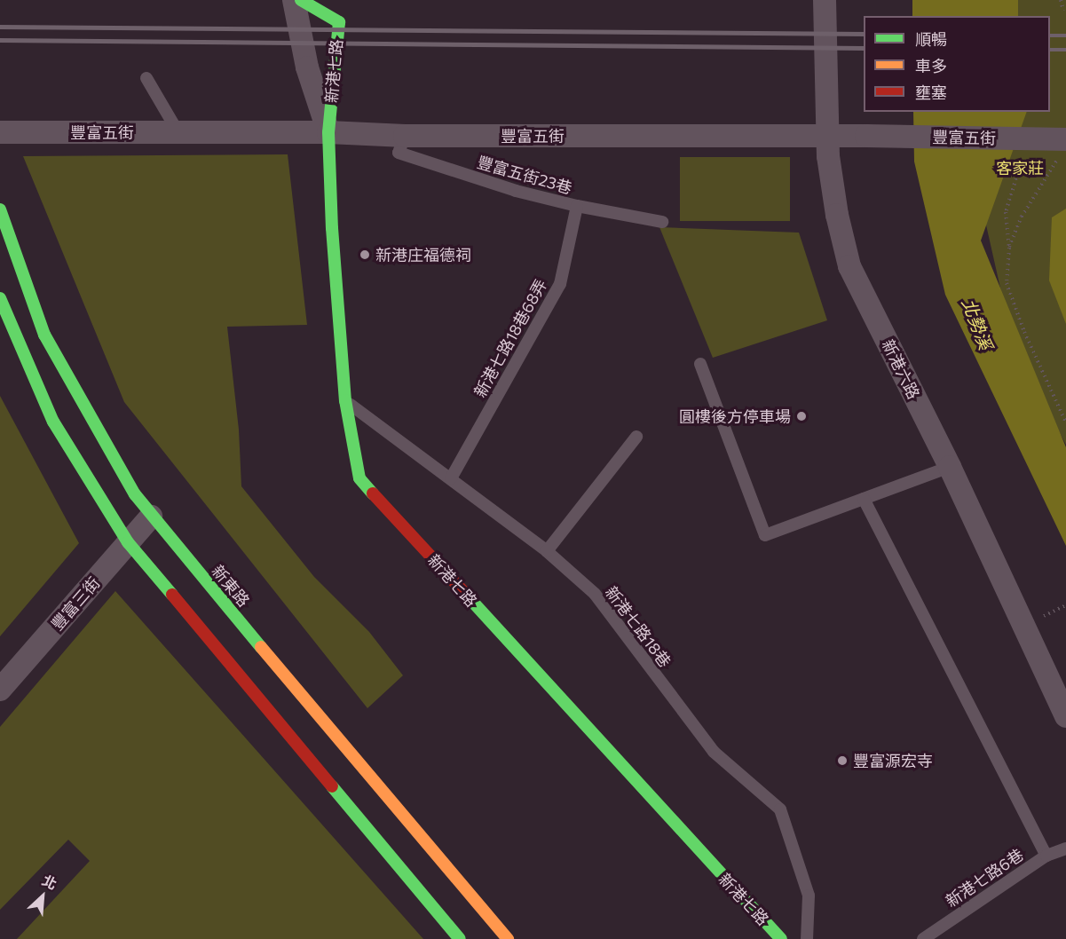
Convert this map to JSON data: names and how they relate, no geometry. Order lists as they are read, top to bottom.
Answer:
{
  "streets": {
    "main road": ["新港七路", "新東路"],
    "street": ["豐富五街", "新港六路", "豐富三街"],
    "lane": [
      "豐富五街23巷",
      "新港七路18巷68弄",
      "新港七路18巷",
      "新港七路6巷"
    ]
  },
  "crossings": [
    ["新港七路", "豐富五街"],
    ["新港七路", "新港七路18巷"],
    ["豐富五街", "豐富五街23巷"],
    ["豐富五街", "新港六路"],
    ["豐富五街23巷", "新港七路18巷68弄"],
    ["新港七路18巷68弄", "新港七路18巷"],
    ["新東路", "豐富三街"]
  ],
  "water": ["北勢溪"],
  "parks": ["客家莊"],
  "places": ["新港庄福德祠", "圓樓後方停車場", "豐富源宏寺"],
  "legend": ["順暢", "車多", "壅塞"],
  "north": "top right"
}
